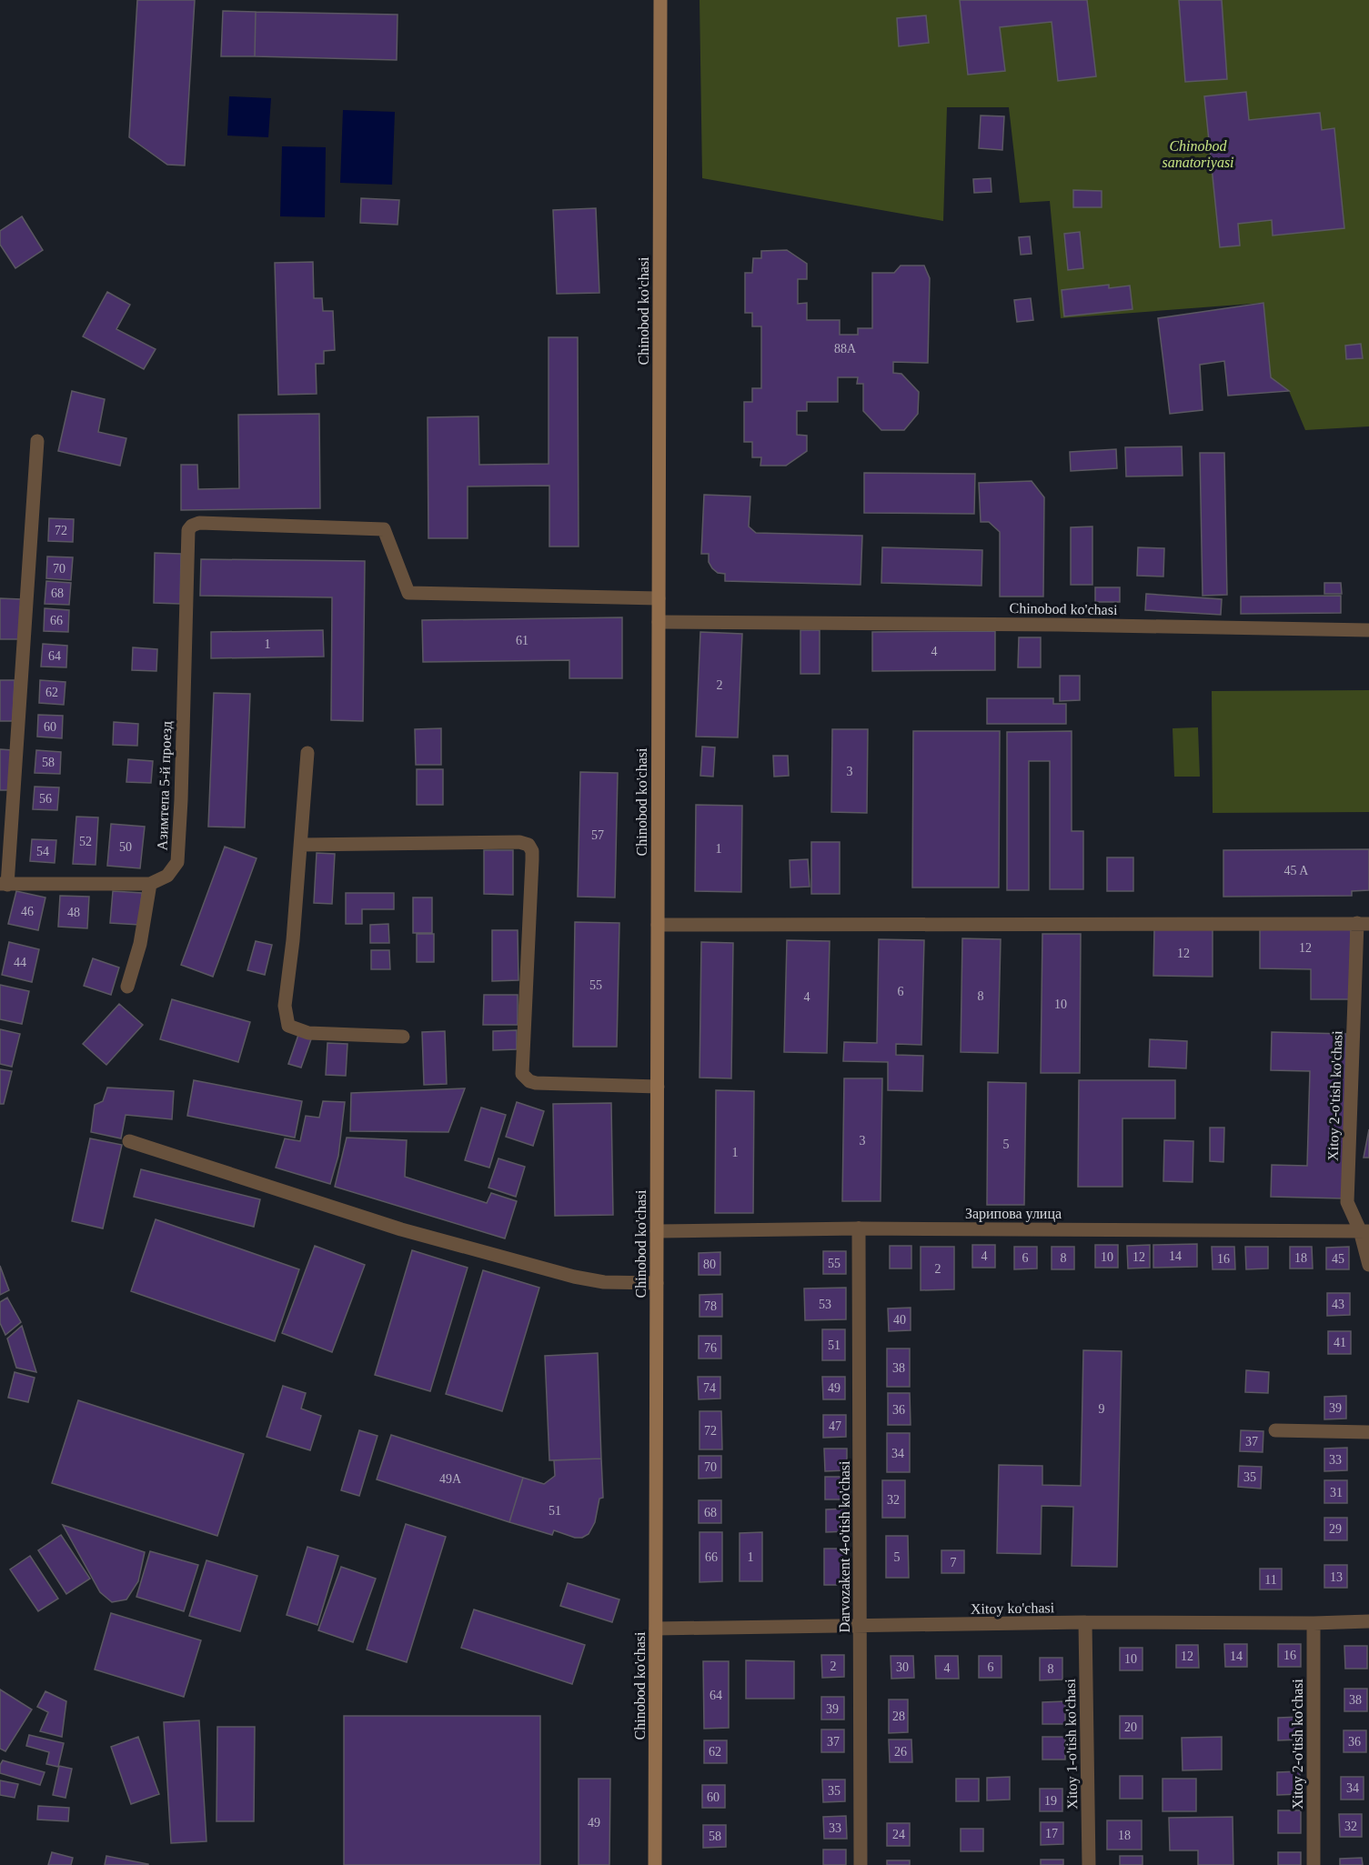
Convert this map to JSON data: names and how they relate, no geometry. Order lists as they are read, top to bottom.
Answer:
{
  "streets": {
    "main road": ["Chinobod ko'chasi"],
    "street": [
      "Азимтепа 5-й проезд",
      "Xitoy 2-o'tish ko'chasi",
      "Зарипова улица",
      "Darvozakent 4-o'tish ko'chasi",
      "Xitoy ko'chasi",
      "Xitoy 1-o'tish ko'chasi"
    ]
  },
  "crossings": [
    ["Chinobod ko'chasi", "Азимтепа 5-й проезд"],
    ["Chinobod ko'chasi", "Зарипова улица"],
    ["Chinobod ko'chasi", "Xitoy ko'chasi"],
    ["Xitoy 2-o'tish ko'chasi", "Зарипова улица"],
    ["Xitoy 2-o'tish ko'chasi", "Xitoy ko'chasi"],
    ["Зарипова улица", "Darvozakent 4-o'tish ko'chasi"],
    ["Darvozakent 4-o'tish ko'chasi", "Xitoy ko'chasi"],
    ["Xitoy ko'chasi", "Xitoy 1-o'tish ko'chasi"]
  ],
  "parks": ["Chinobod sanatoriyasi"],
  "house_numbers": [
    "88A",
    "72",
    "70",
    "68",
    "66",
    "61",
    "1",
    "4",
    "64",
    "2",
    "62",
    "60",
    "58",
    "3",
    "56",
    "57",
    "52",
    "50",
    "1",
    "54",
    "45 A",
    "46",
    "48",
    "12",
    "12",
    "44",
    "55",
    "6",
    "8",
    "4",
    "10",
    "3",
    "5",
    "1",
    "4",
    "14",
    "10",
    "12",
    "6",
    "8",
    "18",
    "16",
    "45",
    "55",
    "80",
    "2",
    "53",
    "43",
    "78",
    "40",
    "41",
    "51",
    "76",
    "38",
    "74",
    "49",
    "39",
    "9",
    "36",
    "47",
    "72",
    "37",
    "34",
    "33",
    "70",
    "35",
    "49А",
    "31",
    "32",
    "51",
    "68",
    "29",
    "66",
    "1",
    "5",
    "7",
    "13",
    "11",
    "16",
    "12",
    "14",
    "10",
    "2",
    "30",
    "6",
    "4",
    "8",
    "64",
    "38",
    "39",
    "28",
    "20",
    "37",
    "36",
    "62",
    "26",
    "34",
    "35",
    "60",
    "19",
    "49",
    "32",
    "33",
    "17",
    "24",
    "18",
    "58"
  ]
}
